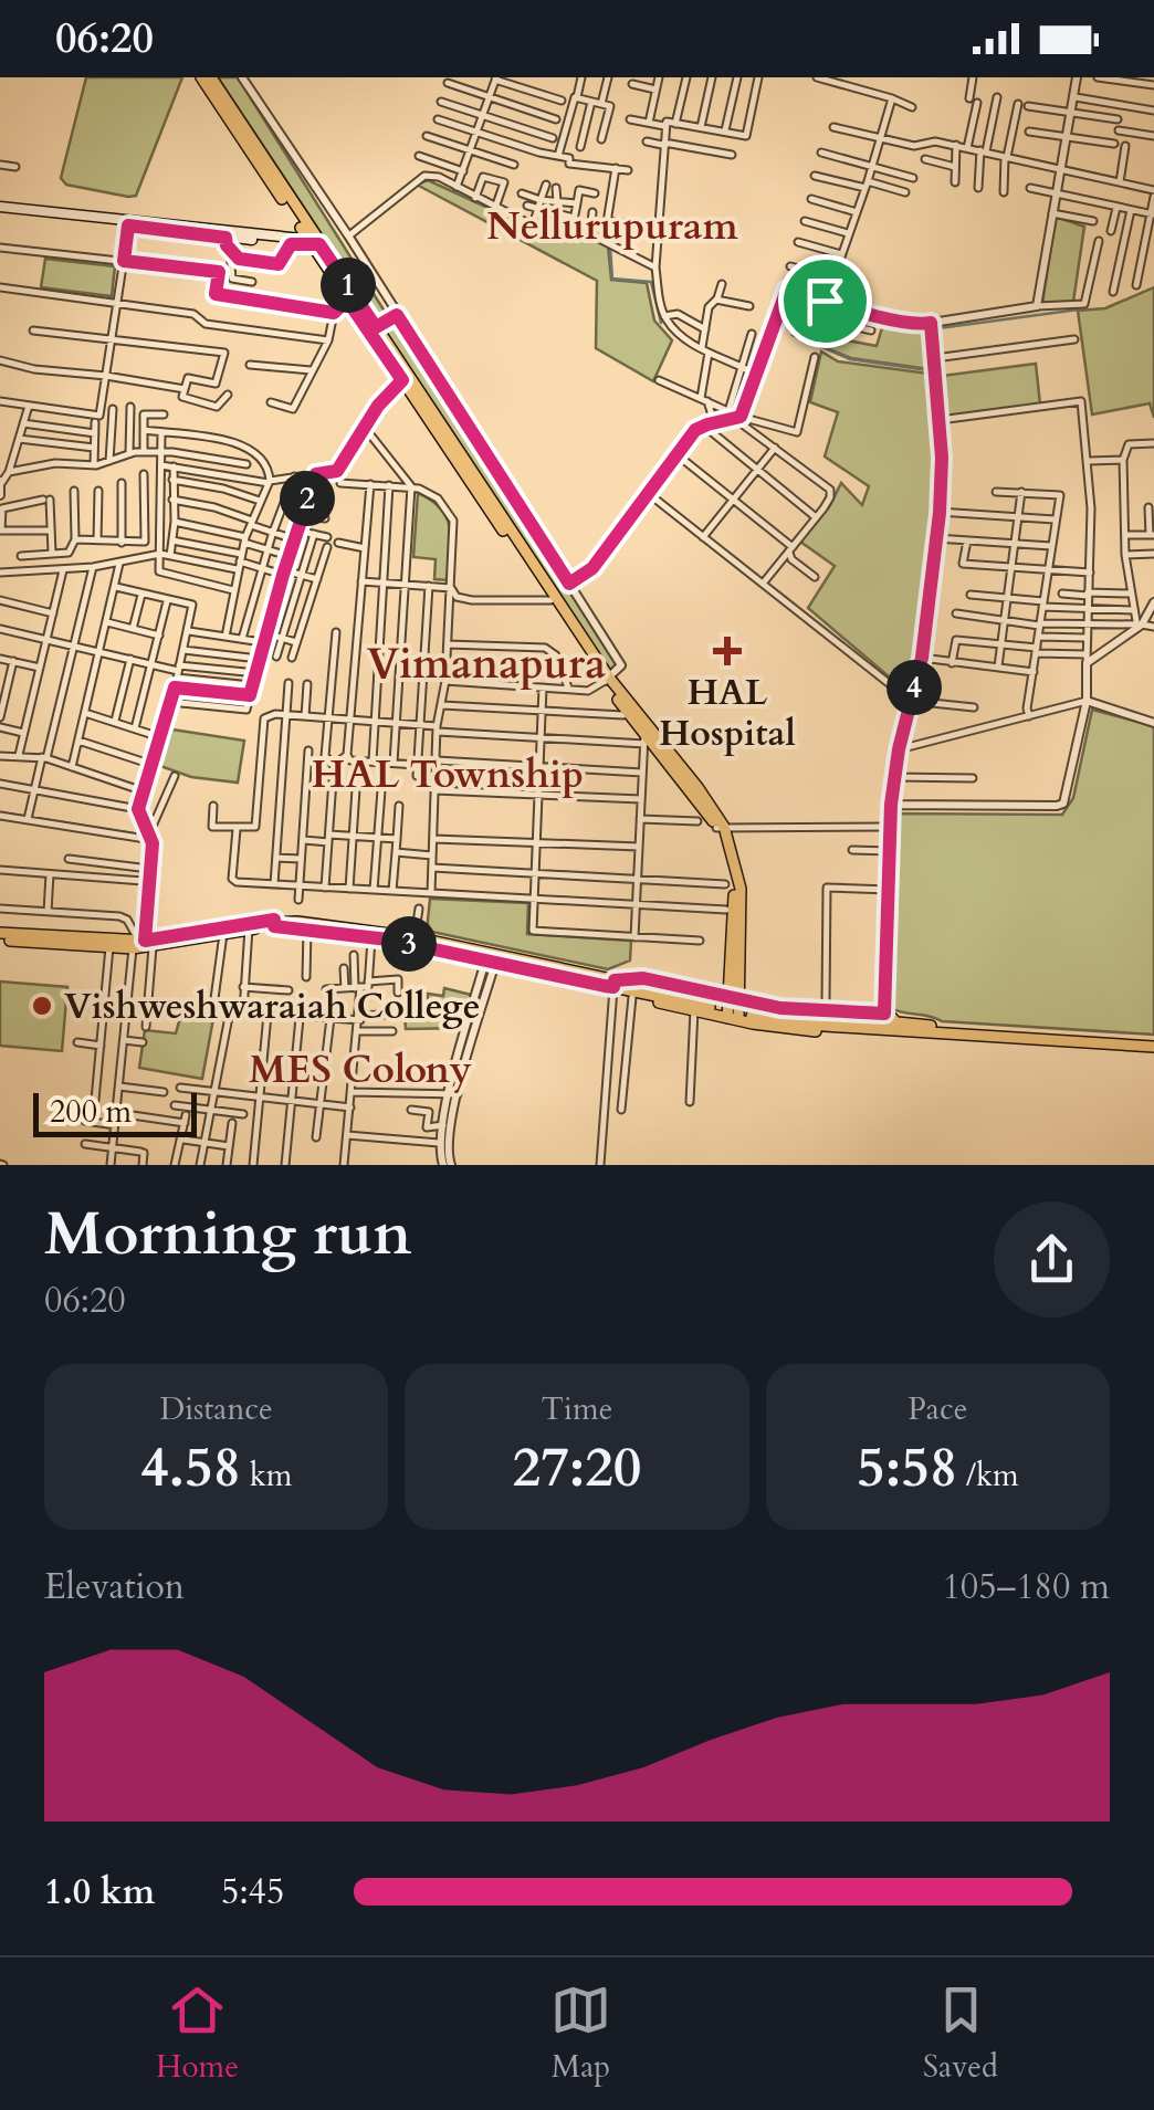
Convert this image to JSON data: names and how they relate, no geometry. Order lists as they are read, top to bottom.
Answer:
{
  "districts": [
    "Nellurupuram",
    "Vimanapura",
    "HAL Township",
    "MES Colony"
  ],
  "places": {
    "health": ["HAL Hospital"],
    "other": ["Vishweshwaraiah College"]
  },
  "scale_bar": "200 m",
  "page": {
    "status": "06:20",
    "pins": [
      "1",
      "2",
      "4",
      "3"
    ],
    "scale": "200 m",
    "heading": ["Morning run", "06:20"],
    "stats": [
      ["Distance", "4.58 km"],
      ["Time", "27:20"],
      ["Pace", "5:58 /km"]
    ],
    "chart": ["Elevation", "105–180 m"],
    "list": [
      {
        "name": "1.0 km",
        "note": "5:45"
      }
    ],
    "tabs": ["Home", "Map", "Saved"]
  }
}
